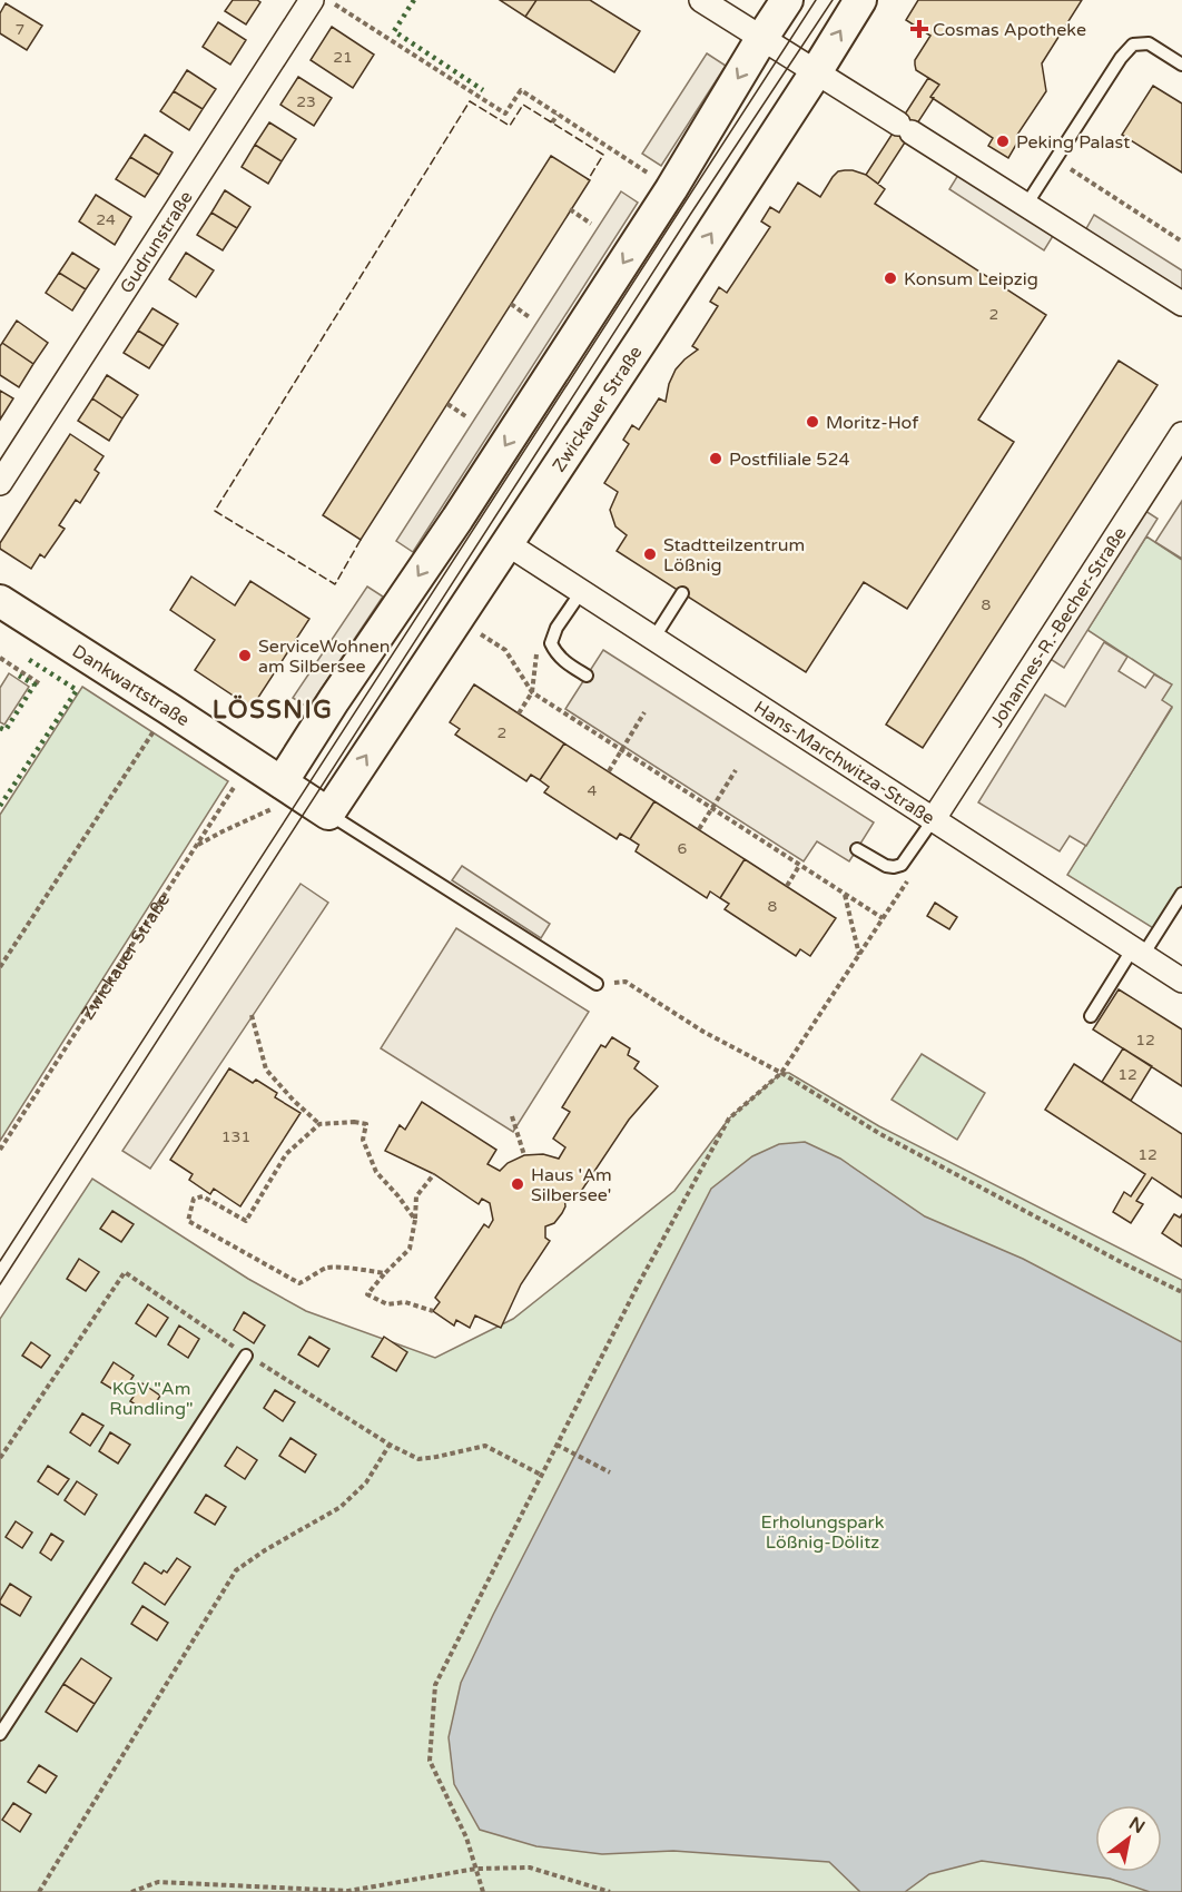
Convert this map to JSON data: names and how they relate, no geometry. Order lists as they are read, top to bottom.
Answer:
{
  "streets": {
    "main road": ["Zwickauer Straße", "Dankwartstraße"],
    "street": ["Gudrunstraße", "Johannes-R.-Becher-Straße", "Hans-Marchwitza-Straße"]
  },
  "crossings": [
    ["Zwickauer Straße", "Dankwartstraße"],
    ["Zwickauer Straße", "Hans-Marchwitza-Straße"],
    ["Johannes-R.-Becher-Straße", "Hans-Marchwitza-Straße"]
  ],
  "districts": ["LÖSSNIG"],
  "parks": ["KGV \"Am Rundling\"", "Erholungspark Lößnig-Dölitz"],
  "places": {
    "health": ["Cosmas Apotheke"],
    "other": [
      "Peking Palast",
      "Konsum Leipzig",
      "Moritz-Hof",
      "Postfiliale 524",
      "Stadtteilzentrum Lößnig",
      "ServiceWohnen am Silbersee",
      "Haus 'Am Silbersee'"
    ]
  },
  "house_numbers": [
    "7",
    "21",
    "23",
    "24",
    "2",
    "8",
    "2",
    "4",
    "6",
    "8",
    "12",
    "12",
    "131",
    "12"
  ],
  "north": "top right"
}
